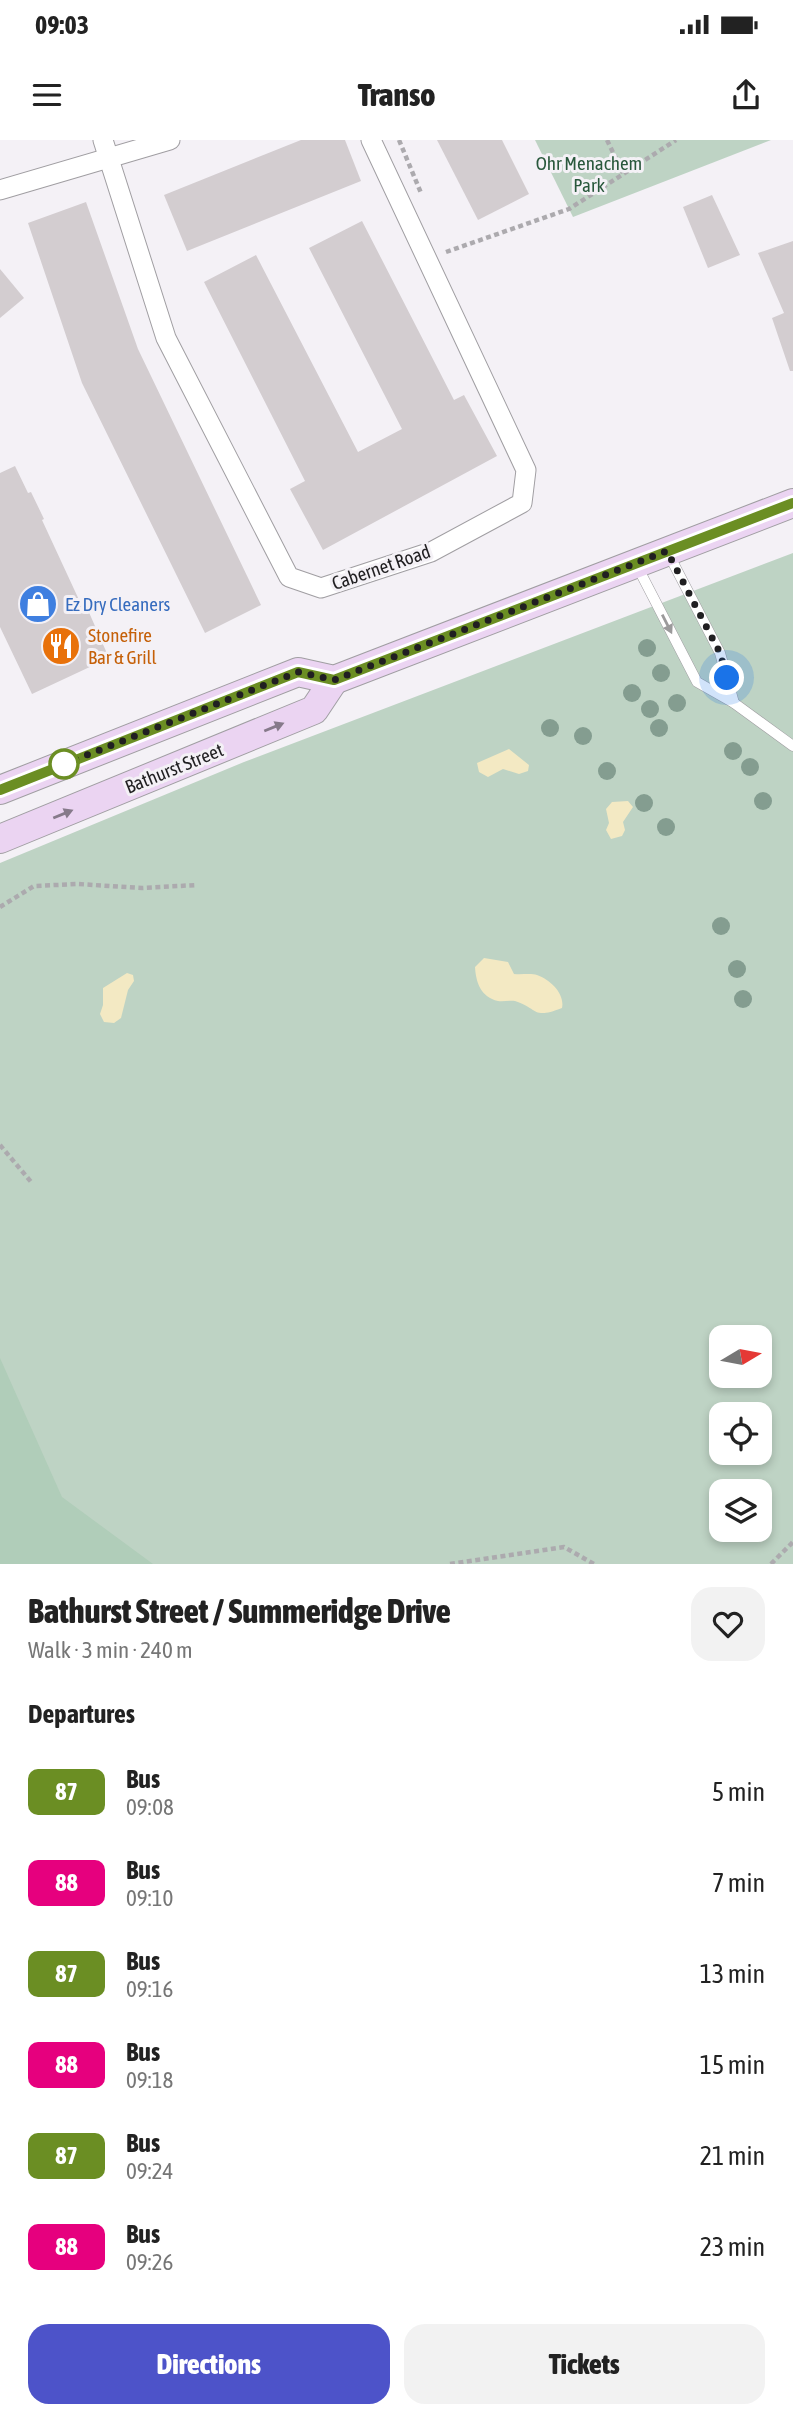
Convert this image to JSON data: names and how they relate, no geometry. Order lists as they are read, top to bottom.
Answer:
{
  "streets": {
    "main road": ["Bathurst Street"],
    "street": ["Cabernet Road"]
  },
  "parks": ["Ohr Menachem Park"],
  "places": {
    "shop": ["Ez Dry Cleaners"],
    "restaurant": ["Stonefire Bar & Grill"]
  },
  "lines": ["bus line 87"],
  "north": "right",
  "page": {
    "status": "09:03",
    "header": "Transo",
    "heading": [
      ["Bathurst Street / Summeridge Drive", "Walk · 3 min · 240 m"],
      "Departures"
    ],
    "list": [
      {
        "mark": "87",
        "name": "Bus",
        "note": "09:08",
        "value": "5 min"
      },
      {
        "mark": "88",
        "name": "Bus",
        "note": "09:10",
        "value": "7 min"
      },
      {
        "mark": "87",
        "name": "Bus",
        "note": "09:16",
        "value": "13 min"
      },
      {
        "mark": "88",
        "name": "Bus",
        "note": "09:18",
        "value": "15 min"
      },
      {
        "mark": "87",
        "name": "Bus",
        "note": "09:24",
        "value": "21 min"
      },
      {
        "mark": "88",
        "name": "Bus",
        "note": "09:26",
        "value": "23 min"
      }
    ],
    "buttons": ["Directions", "Tickets"]
  }
}
